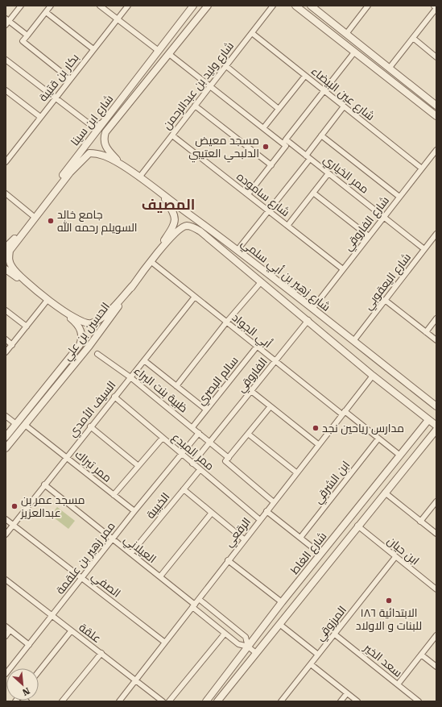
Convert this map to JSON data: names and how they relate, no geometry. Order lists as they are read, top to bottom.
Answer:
{
  "streets": {
    "street": [
      "بكار بن قتيبة",
      "شارع وليد بن عبدالرحمن",
      "شارع عين البيضاء",
      "شارع ابن سينا",
      "ممر الخياري",
      "شارع ساموده",
      "شارع الفاروقي",
      "شارع زهير بن أبي سلمي",
      "شارع اليعقوبي",
      "أبي الجواد",
      "الحسين بن علي",
      "الفاروقي",
      "سالم البصري",
      "ظبية بنت البراء",
      "السيف الأمدي",
      "ممر المبدع",
      "ممر تبراك",
      "ابن الشرقي",
      "الخبيبة",
      "الرقعي",
      "العيلاني",
      "ابن حيان",
      "شارع الغاط",
      "ممر زهير بن علقمة",
      "الصفي",
      "المرزوقي",
      "علقة",
      "سعد الخير"
    ]
  },
  "crossings": [
    ["شارع وليد بن عبدالرحمن", "شارع عين البيضاء"],
    ["شارع وليد بن عبدالرحمن", "شارع ساموده"],
    ["شارع وليد بن عبدالرحمن", "شارع زهير بن أبي سلمي"],
    ["شارع عين البيضاء", "شارع الفاروقي"],
    ["شارع ابن سينا", "شارع زهير بن أبي سلمي"],
    ["ممر الخياري", "شارع الفاروقي"],
    ["ممر الخياري", "شارع اليعقوبي"],
    ["شارع ساموده", "شارع الفاروقي"],
    ["شارع الفاروقي", "شارع زهير بن أبي سلمي"],
    ["شارع زهير بن أبي سلمي", "شارع اليعقوبي"],
    ["شارع زهير بن أبي سلمي", "الحسين بن علي"],
    ["شارع زهير بن أبي سلمي", "الفاروقي"],
    ["شارع زهير بن أبي سلمي", "الرقعي"],
    ["شارع زهير بن أبي سلمي", "شارع الغاط"],
    ["أبي الجواد", "الحسين بن علي"],
    ["أبي الجواد", "الفاروقي"],
    ["أبي الجواد", "سالم البصري"],
    ["أبي الجواد", "السيف الأمدي"],
    ["أبي الجواد", "ابن الشرقي"],
    ["أبي الجواد", "الرقعي"],
    ["أبي الجواد", "شارع الغاط"],
    ["الحسين بن علي", "ممر تبراك"],
    ["الفاروقي", "ظبية بنت البراء"],
    ["الفاروقي", "ممر المبدع"],
    ["سالم البصري", "ظبية بنت البراء"],
    ["ظبية بنت البراء", "السيف الأمدي"],
    ["ظبية بنت البراء", "ممر زهير بن علقمة"],
    ["السيف الأمدي", "ممر المبدع"],
    ["السيف الأمدي", "ممر تبراك"],
    ["السيف الأمدي", "العيلاني"],
    ["السيف الأمدي", "الصفي"],
    ["ممر المبدع", "الخبيبة"],
    ["ممر المبدع", "الرقعي"],
    ["ممر المبدع", "ممر زهير بن علقمة"],
    ["ممر تبراك", "ممر زهير بن علقمة"],
    ["الخبيبة", "العيلاني"],
    ["الرقعي", "العيلاني"],
    ["الرقعي", "الصفي"],
    ["الرقعي", "علقة"],
    ["العيلاني", "شارع الغاط"],
    ["العيلاني", "ممر زهير بن علقمة"],
    ["ابن حيان", "شارع الغاط"],
    ["ابن حيان", "المرزوقي"],
    ["ممر زهير بن علقمة", "الصفي"],
    ["ممر زهير بن علقمة", "علقة"],
    ["المرزوقي", "سعد الخير"]
  ],
  "districts": ["المصيف"],
  "places": [
    "مسجد معيض الدلبحي العتيبي",
    "جامع خالد السويلم رحمه الله",
    "مدارس رياحين نجد",
    "مسجد عمر بن عبدالعزيز",
    "الابتدائية ١٨٦ للبنات و الاولاد"
  ],
  "north": "bottom right"
}
